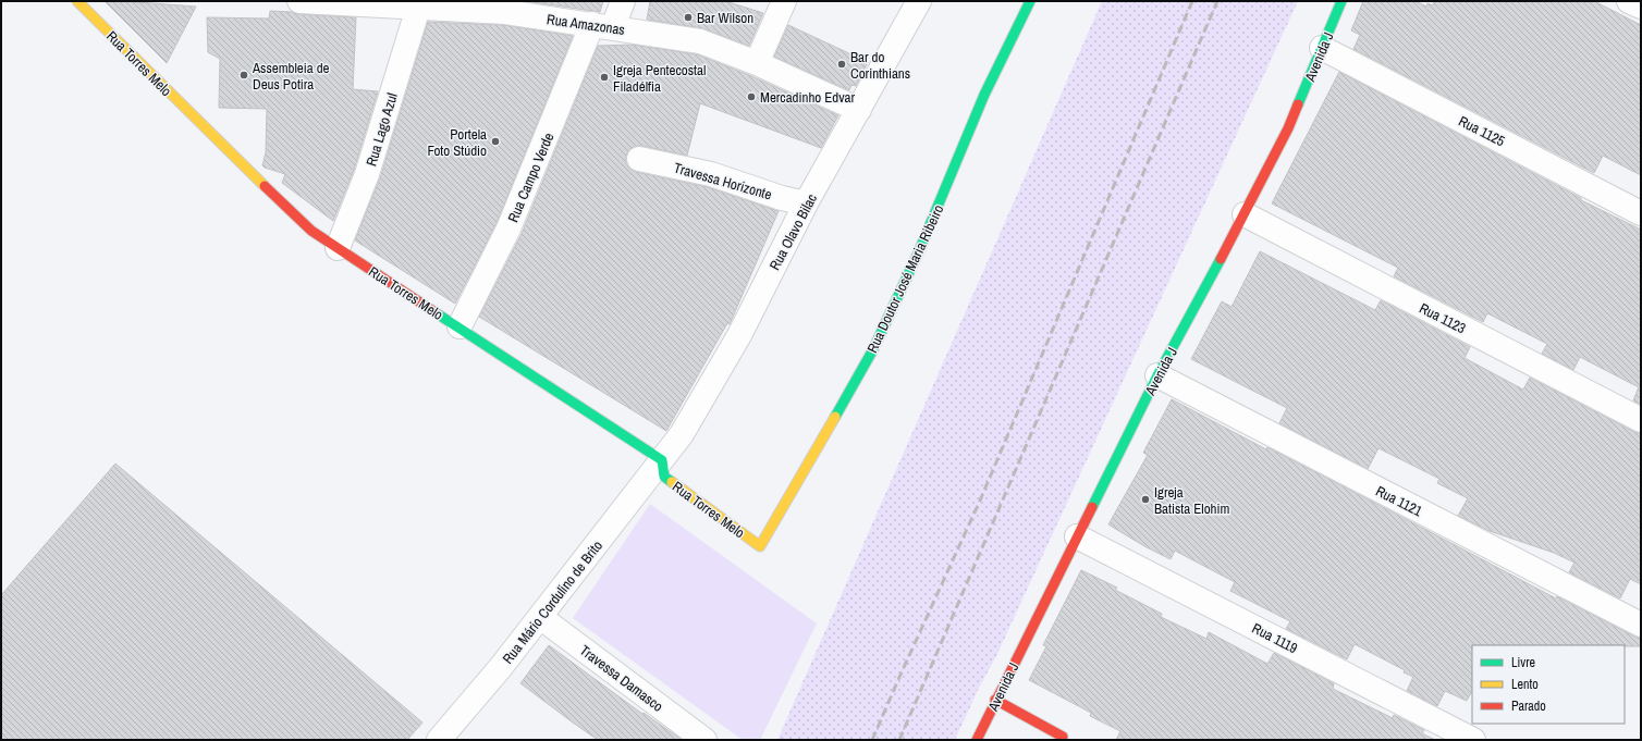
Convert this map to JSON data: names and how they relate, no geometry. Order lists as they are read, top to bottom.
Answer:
{
  "streets": {
    "street": [
      "Rua Amazonas",
      "Avenida J",
      "Rua Torres Melo",
      "Rua Lago Azul",
      "Rua 1125",
      "Rua Campo Verde",
      "Travessa Horizonte",
      "Rua Olavo Bilac",
      "Rua Doutor José Maria Ribeiro",
      "Rua 1123",
      "Rua 1121",
      "Rua Mário Cordulino de Brito",
      "Rua 1119",
      "Travessa Damasco"
    ]
  },
  "crossings": [
    ["Rua Amazonas", "Rua Lago Azul"],
    ["Rua Amazonas", "Rua Campo Verde"],
    ["Rua Amazonas", "Rua Olavo Bilac"],
    ["Avenida J", "Rua 1125"],
    ["Avenida J", "Rua 1123"],
    ["Avenida J", "Rua 1121"],
    ["Avenida J", "Rua 1119"],
    ["Rua Torres Melo", "Rua Lago Azul"],
    ["Rua Torres Melo", "Rua Campo Verde"],
    ["Rua Torres Melo", "Rua Olavo Bilac"],
    ["Rua Torres Melo", "Rua Doutor José Maria Ribeiro"],
    ["Rua Torres Melo", "Rua Mário Cordulino de Brito"],
    ["Travessa Horizonte", "Rua Olavo Bilac"],
    ["Rua Olavo Bilac", "Rua Mário Cordulino de Brito"],
    ["Rua Mário Cordulino de Brito", "Travessa Damasco"]
  ],
  "places": [
    "Bar Wilson",
    "Bar do Corinthians",
    "Assembleia de Deus Potira",
    "Igreja Pentecostal Filadélfia",
    "Mercadinho Edvar",
    "Portela Foto Stúdio",
    "Igreja Batista Elohim"
  ],
  "legend": ["Livre", "Lento", "Parado"]
}
